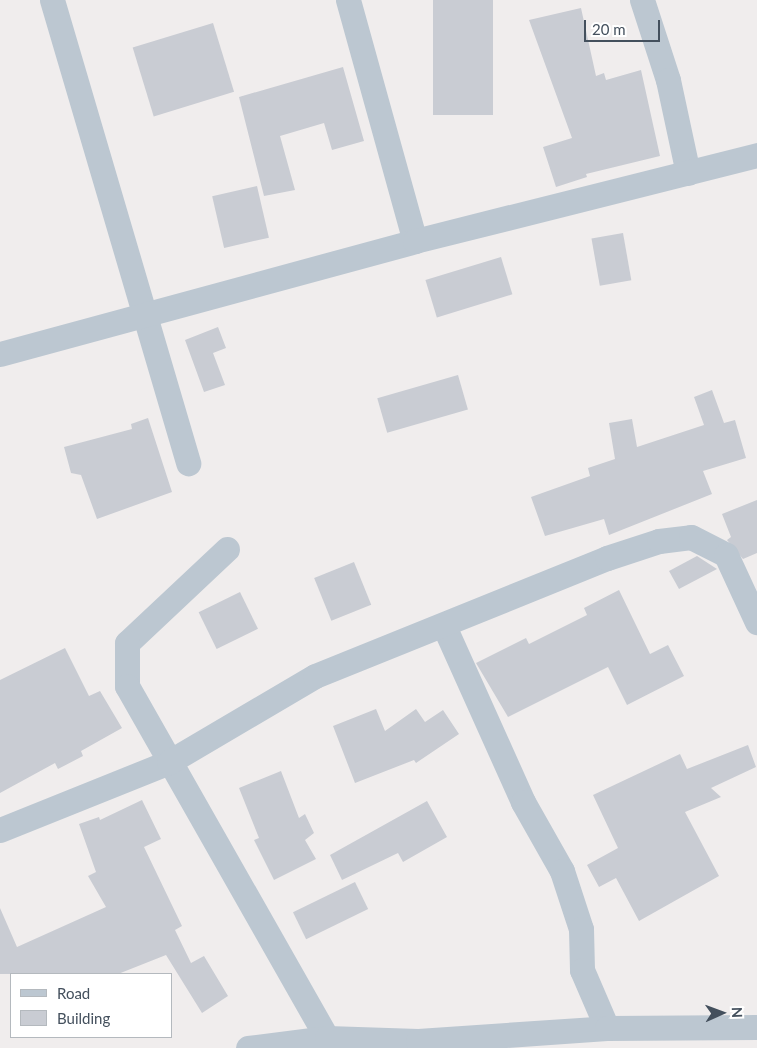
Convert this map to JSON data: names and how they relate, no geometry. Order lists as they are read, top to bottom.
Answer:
{
  "legend": ["Road", "Building"],
  "scale_bar": "20 m",
  "north": "right"
}
